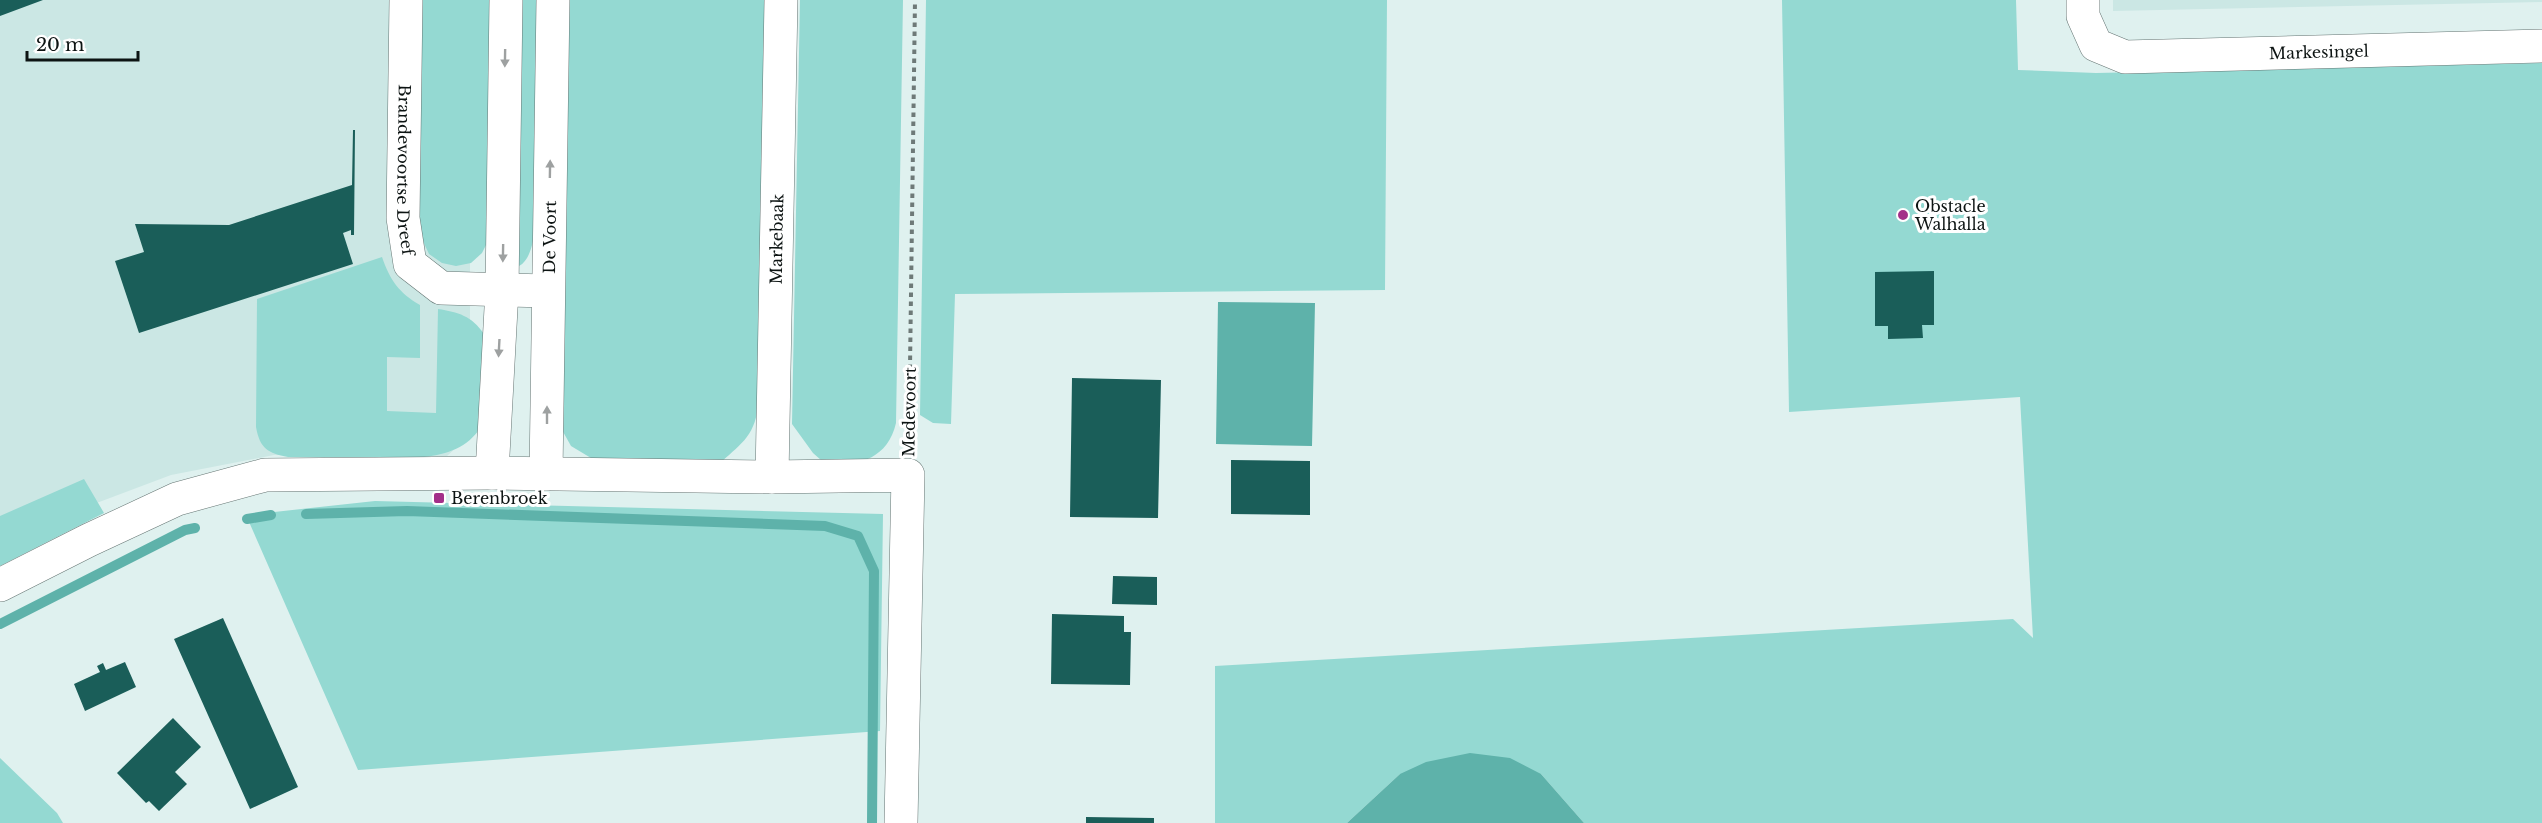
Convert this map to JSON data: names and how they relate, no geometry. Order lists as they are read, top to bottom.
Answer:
{
  "streets": {
    "street": [
      "Markesingel",
      "Brandevoortse Dreef",
      "De Voort",
      "Markebaak",
      "Medevoort"
    ]
  },
  "crossings": [
    ["Brandevoortse Dreef", "De Voort"]
  ],
  "places": {
    "other": ["Obstacle Walhalla"],
    "transit": ["Berenbroek"]
  },
  "scale_bar": "20 m"
}
